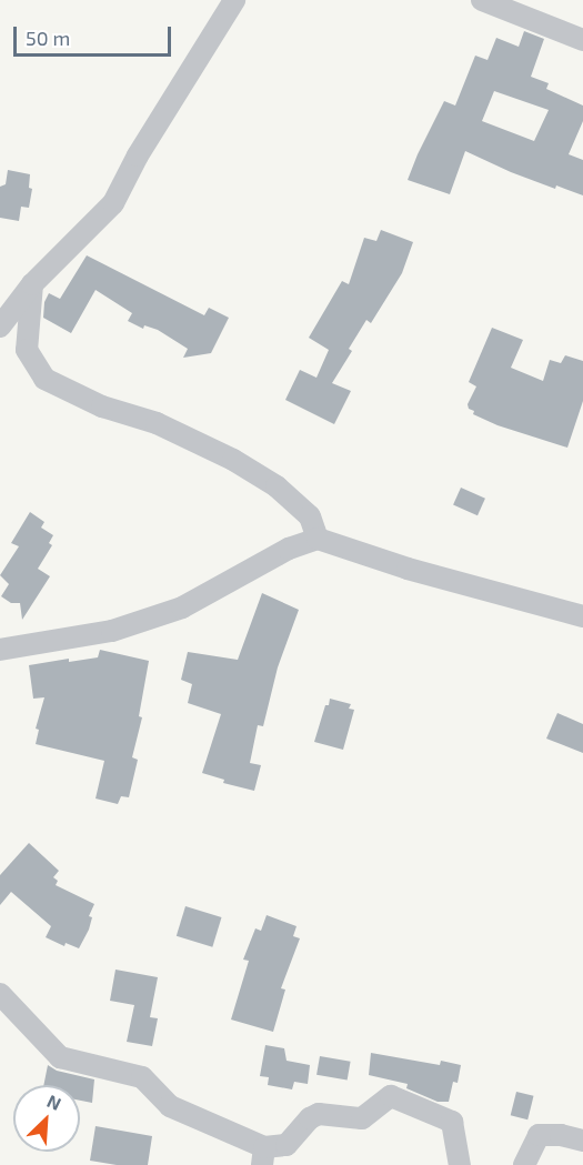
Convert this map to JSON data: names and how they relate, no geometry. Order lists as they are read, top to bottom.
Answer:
{
  "scale_bar": "50 m",
  "north": "top right"
}
